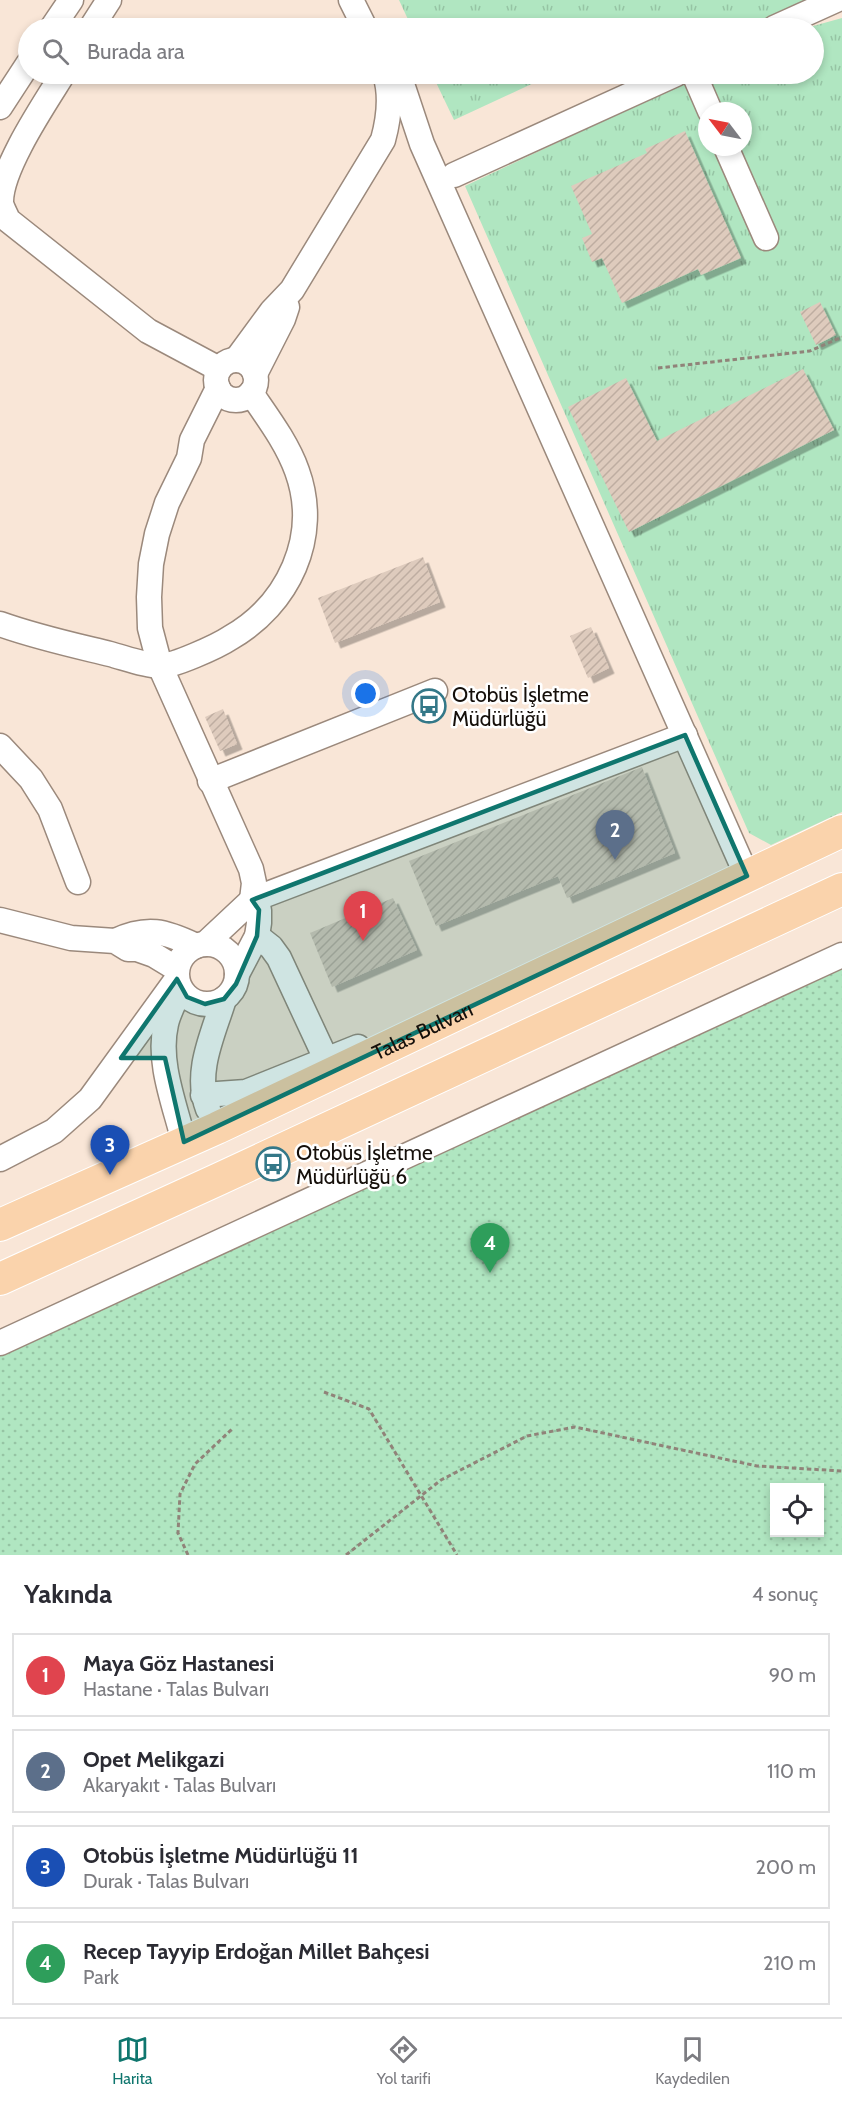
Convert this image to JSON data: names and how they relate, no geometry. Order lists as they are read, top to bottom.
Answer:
{
  "streets": {
    "main road": ["Talas Bulvarı"]
  },
  "places": {
    "bus stop": ["Otobüs İşletme Müdürlüğü", "Otobüs İşletme Müdürlüğü 6"]
  },
  "north": "top left",
  "page": {
    "search": "Burada ara",
    "pins": [
      "2",
      "1",
      "3",
      "4"
    ],
    "heading": ["Yakında", "4 sonuç"],
    "list": [
      {
        "mark": "1",
        "name": "Maya Göz Hastanesi",
        "note": "Hastane · Talas Bulvarı",
        "value": "90 m"
      },
      {
        "mark": "2",
        "name": "Opet Melikgazi",
        "note": "Akaryakıt · Talas Bulvarı",
        "value": "110 m"
      },
      {
        "mark": "3",
        "name": "Otobüs İşletme Müdürlüğü 11",
        "note": "Durak · Talas Bulvarı",
        "value": "200 m"
      },
      {
        "mark": "4",
        "name": "Recep Tayyip Erdoğan Millet Bahçesi",
        "note": "Park",
        "value": "210 m"
      }
    ],
    "nav": ["Harita", "Yol tarifi", "Kaydedilen"]
  }
}
